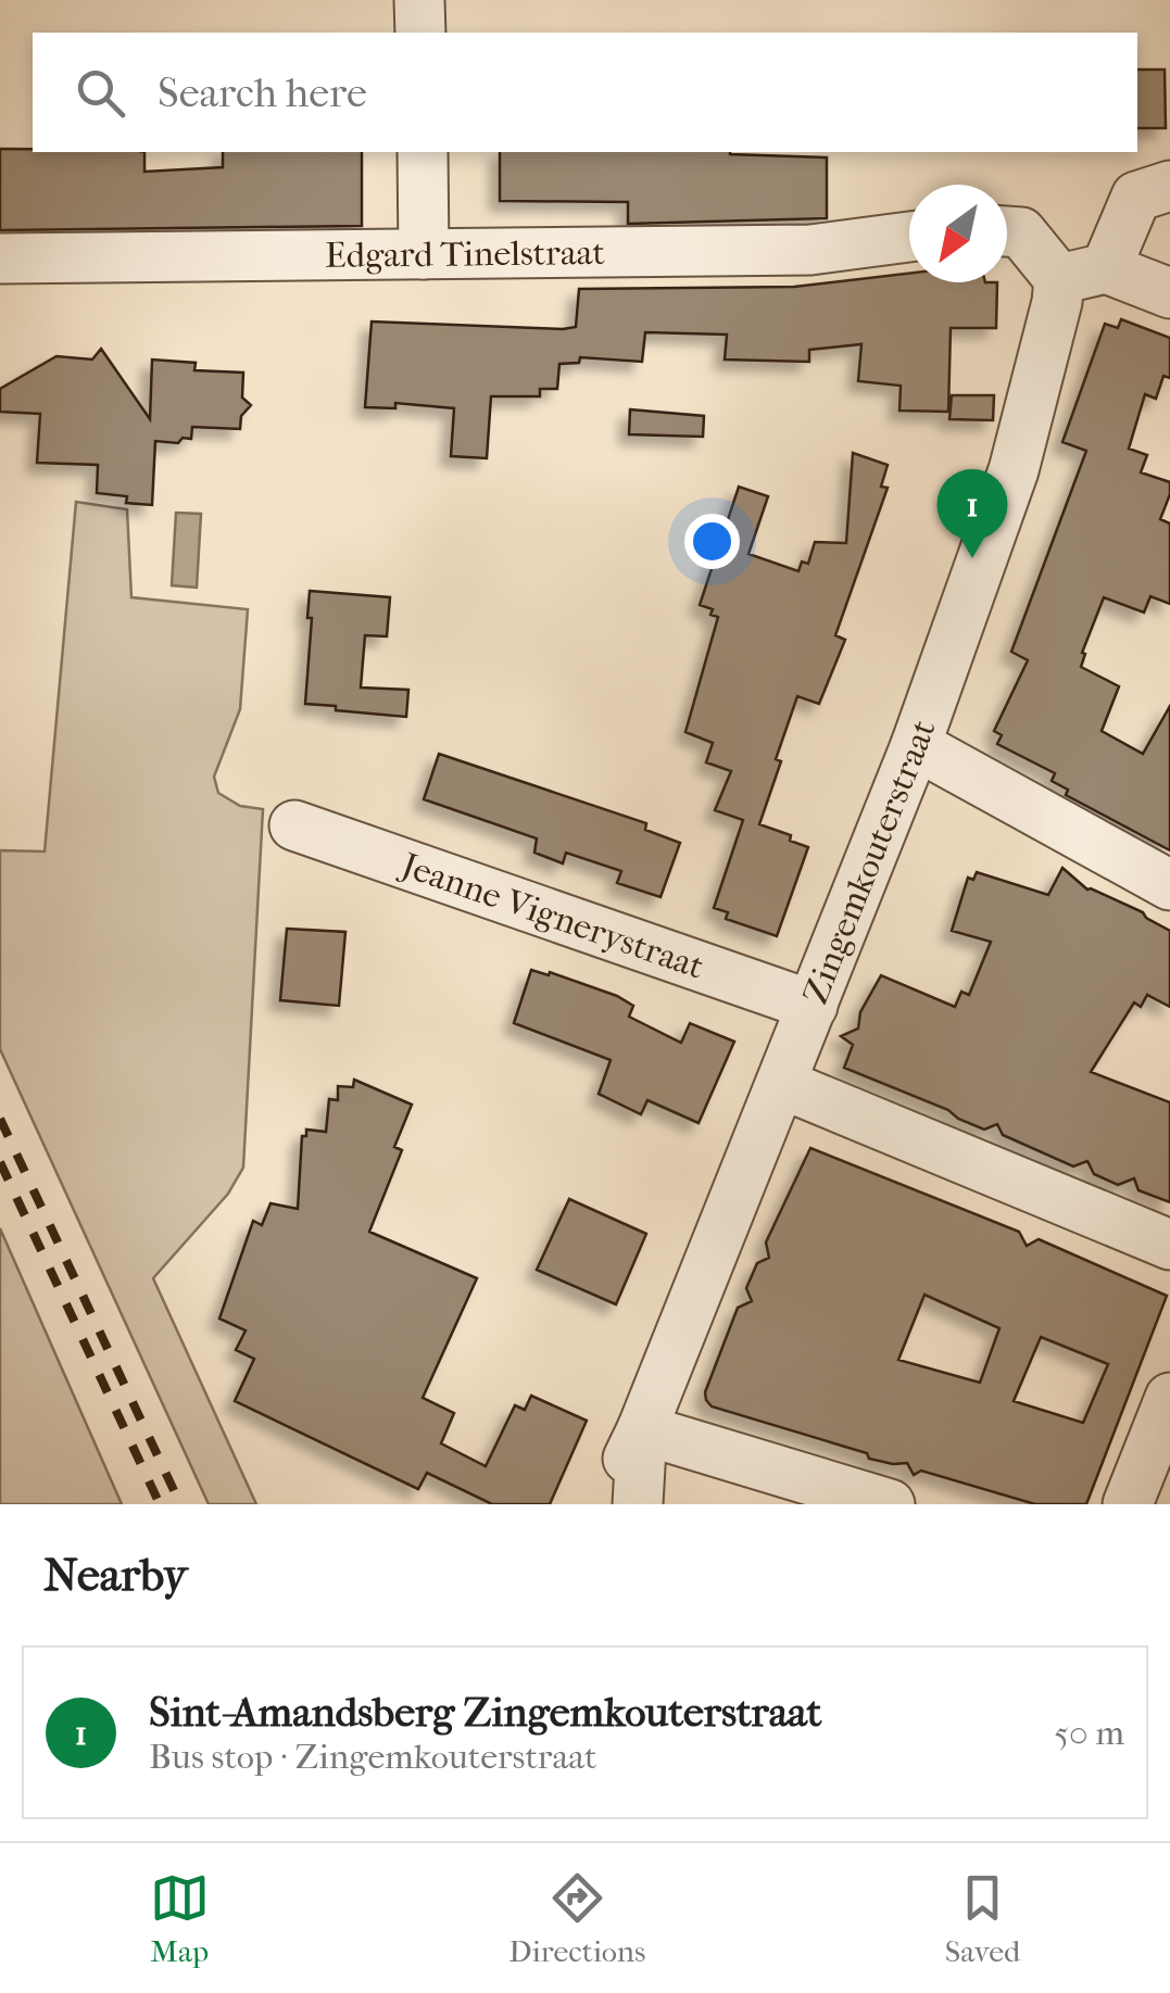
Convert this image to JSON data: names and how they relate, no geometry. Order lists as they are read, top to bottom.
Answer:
{
  "streets": {
    "street": ["Edgard Tinelstraat", "Zingemkouterstraat", "Jeanne Vignerystraat"]
  },
  "crossings": [
    ["Zingemkouterstraat", "Jeanne Vignerystraat"]
  ],
  "north": "bottom left",
  "page": {
    "search": "Search here",
    "pins": "1",
    "heading": "Nearby",
    "list": [
      {
        "mark": "1",
        "name": "Sint-Amandsberg Zingemkouterstraat",
        "note": "Bus stop · Zingemkouterstraat",
        "value": "50 m"
      }
    ],
    "nav": ["Map", "Directions", "Saved"]
  }
}
